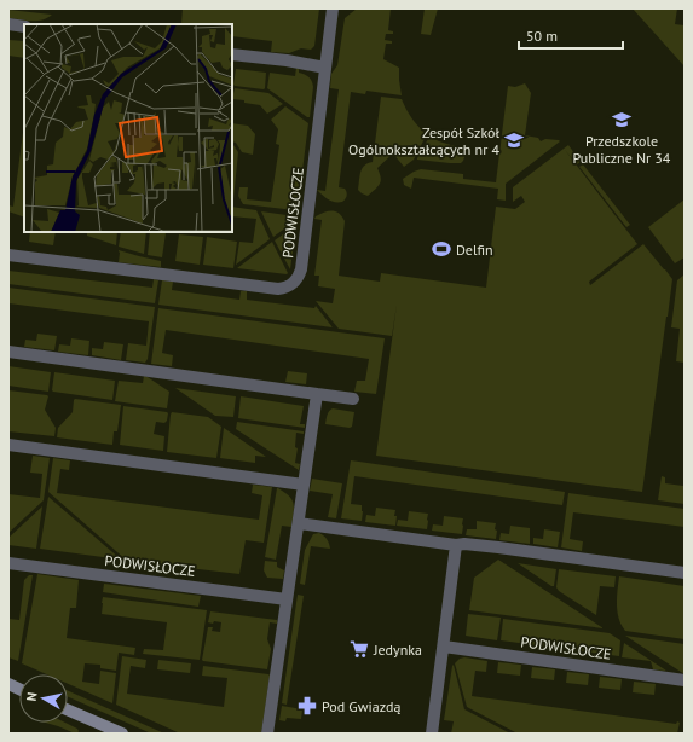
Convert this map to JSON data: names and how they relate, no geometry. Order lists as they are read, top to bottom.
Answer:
{
  "streets": {
    "street": ["PODWISŁOCZE"]
  },
  "places": {
    "school or university": ["Przedszkole Publiczne Nr 34", "Zespół Szkół Ogólnokształcących nr 4"],
    "sports": ["Delfin"],
    "supermarket": ["Jedynka"],
    "pharmacy": ["Pod Gwiazdą"]
  },
  "scale_bar": "50 m",
  "north": "left"
}
